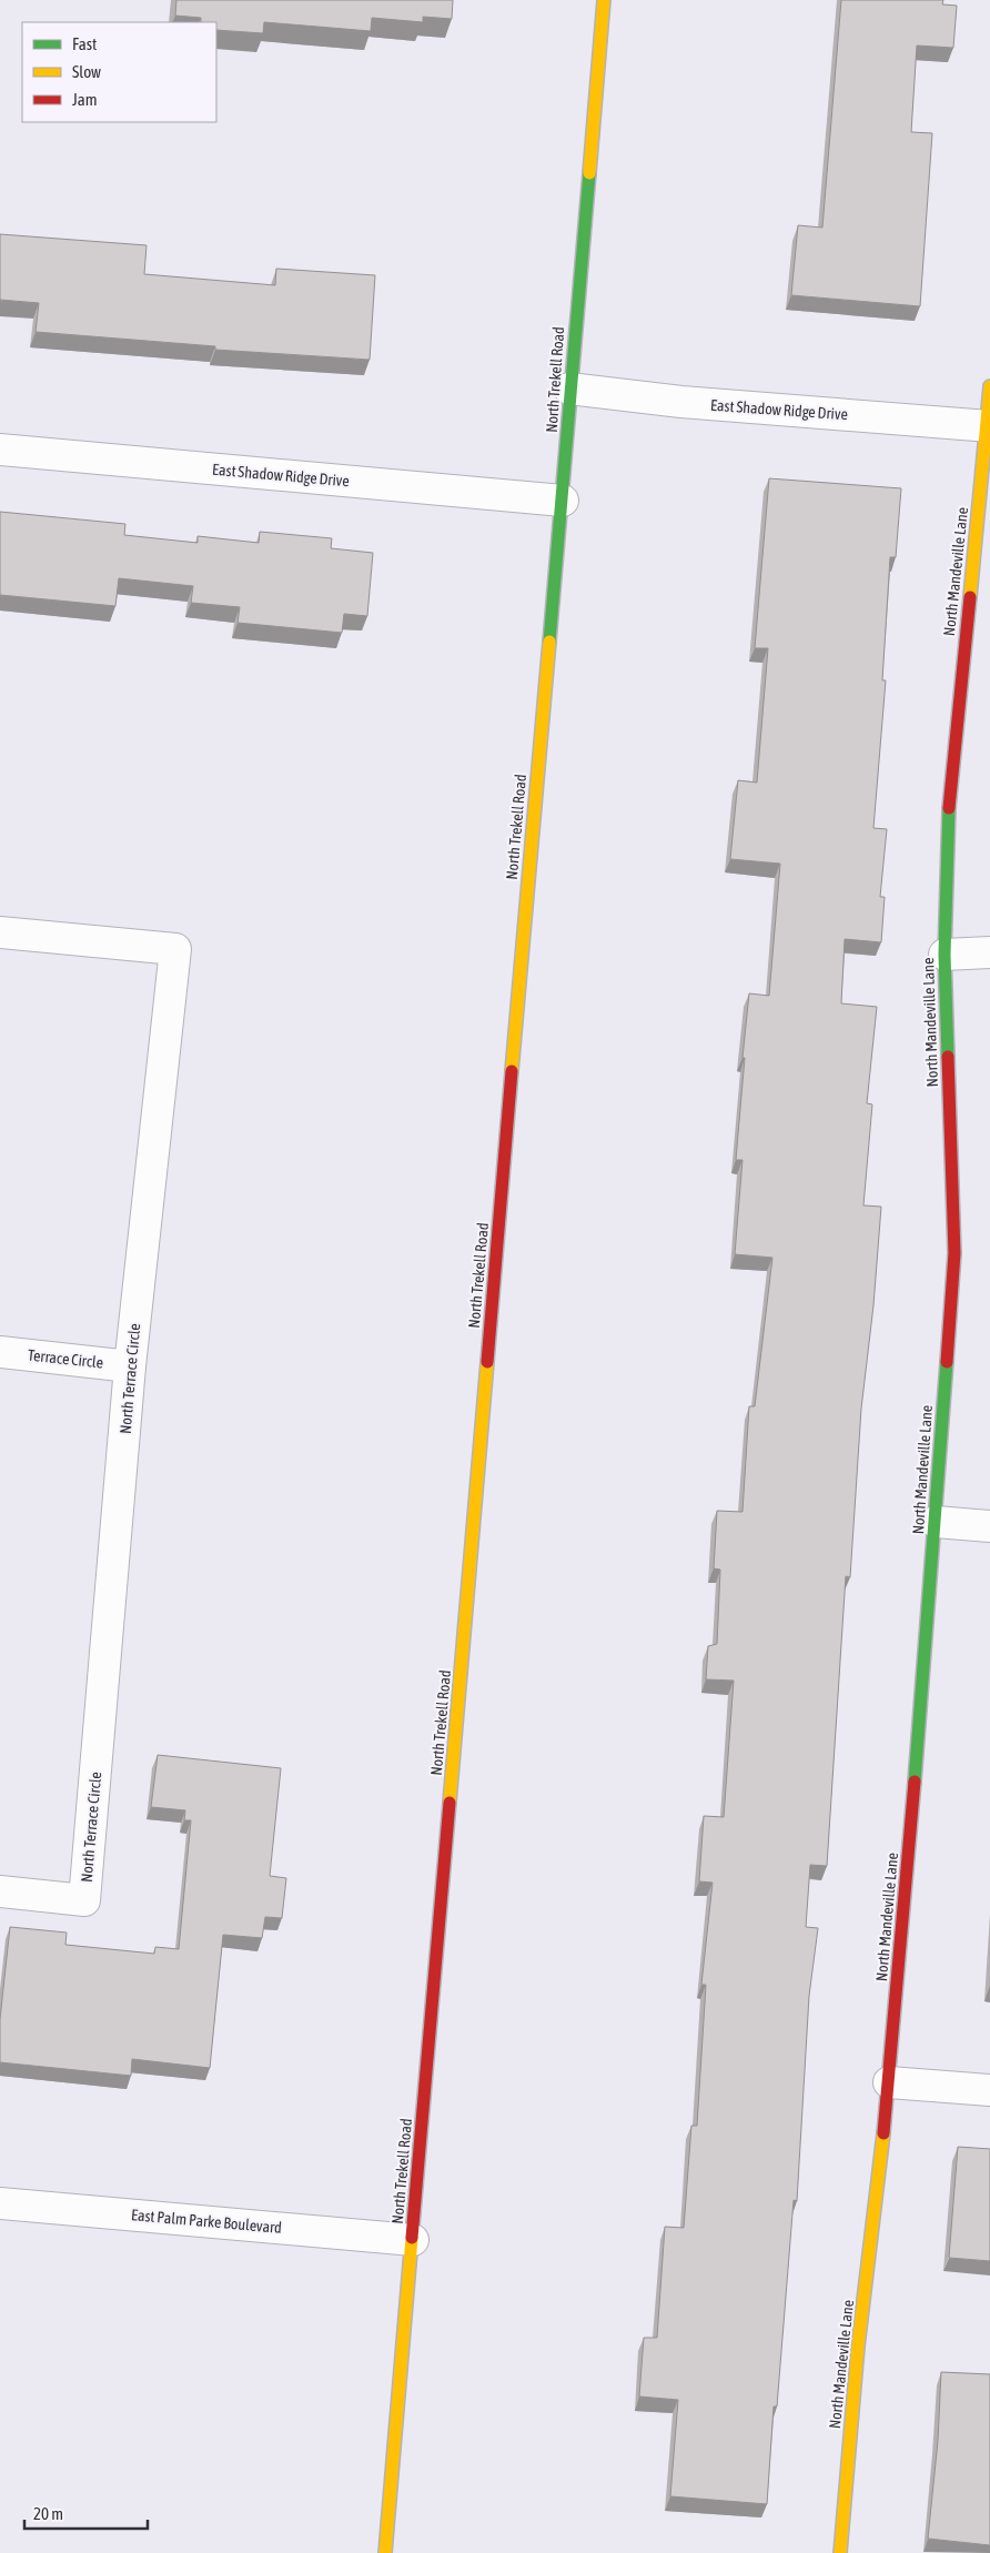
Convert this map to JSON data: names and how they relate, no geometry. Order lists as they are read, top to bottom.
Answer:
{
  "streets": {
    "main road": ["North Trekell Road", "North Mandeville Lane"],
    "street": [
      "East Shadow Ridge Drive",
      "Terrace Circle",
      "North Terrace Circle",
      "East Palm Parke Boulevard"
    ]
  },
  "crossings": [
    ["North Trekell Road", "East Shadow Ridge Drive"],
    ["North Trekell Road", "East Palm Parke Boulevard"],
    ["East Shadow Ridge Drive", "North Mandeville Lane"],
    ["Terrace Circle", "North Terrace Circle"]
  ],
  "legend": ["Fast", "Slow", "Jam"],
  "scale_bar": "20 m"
}
